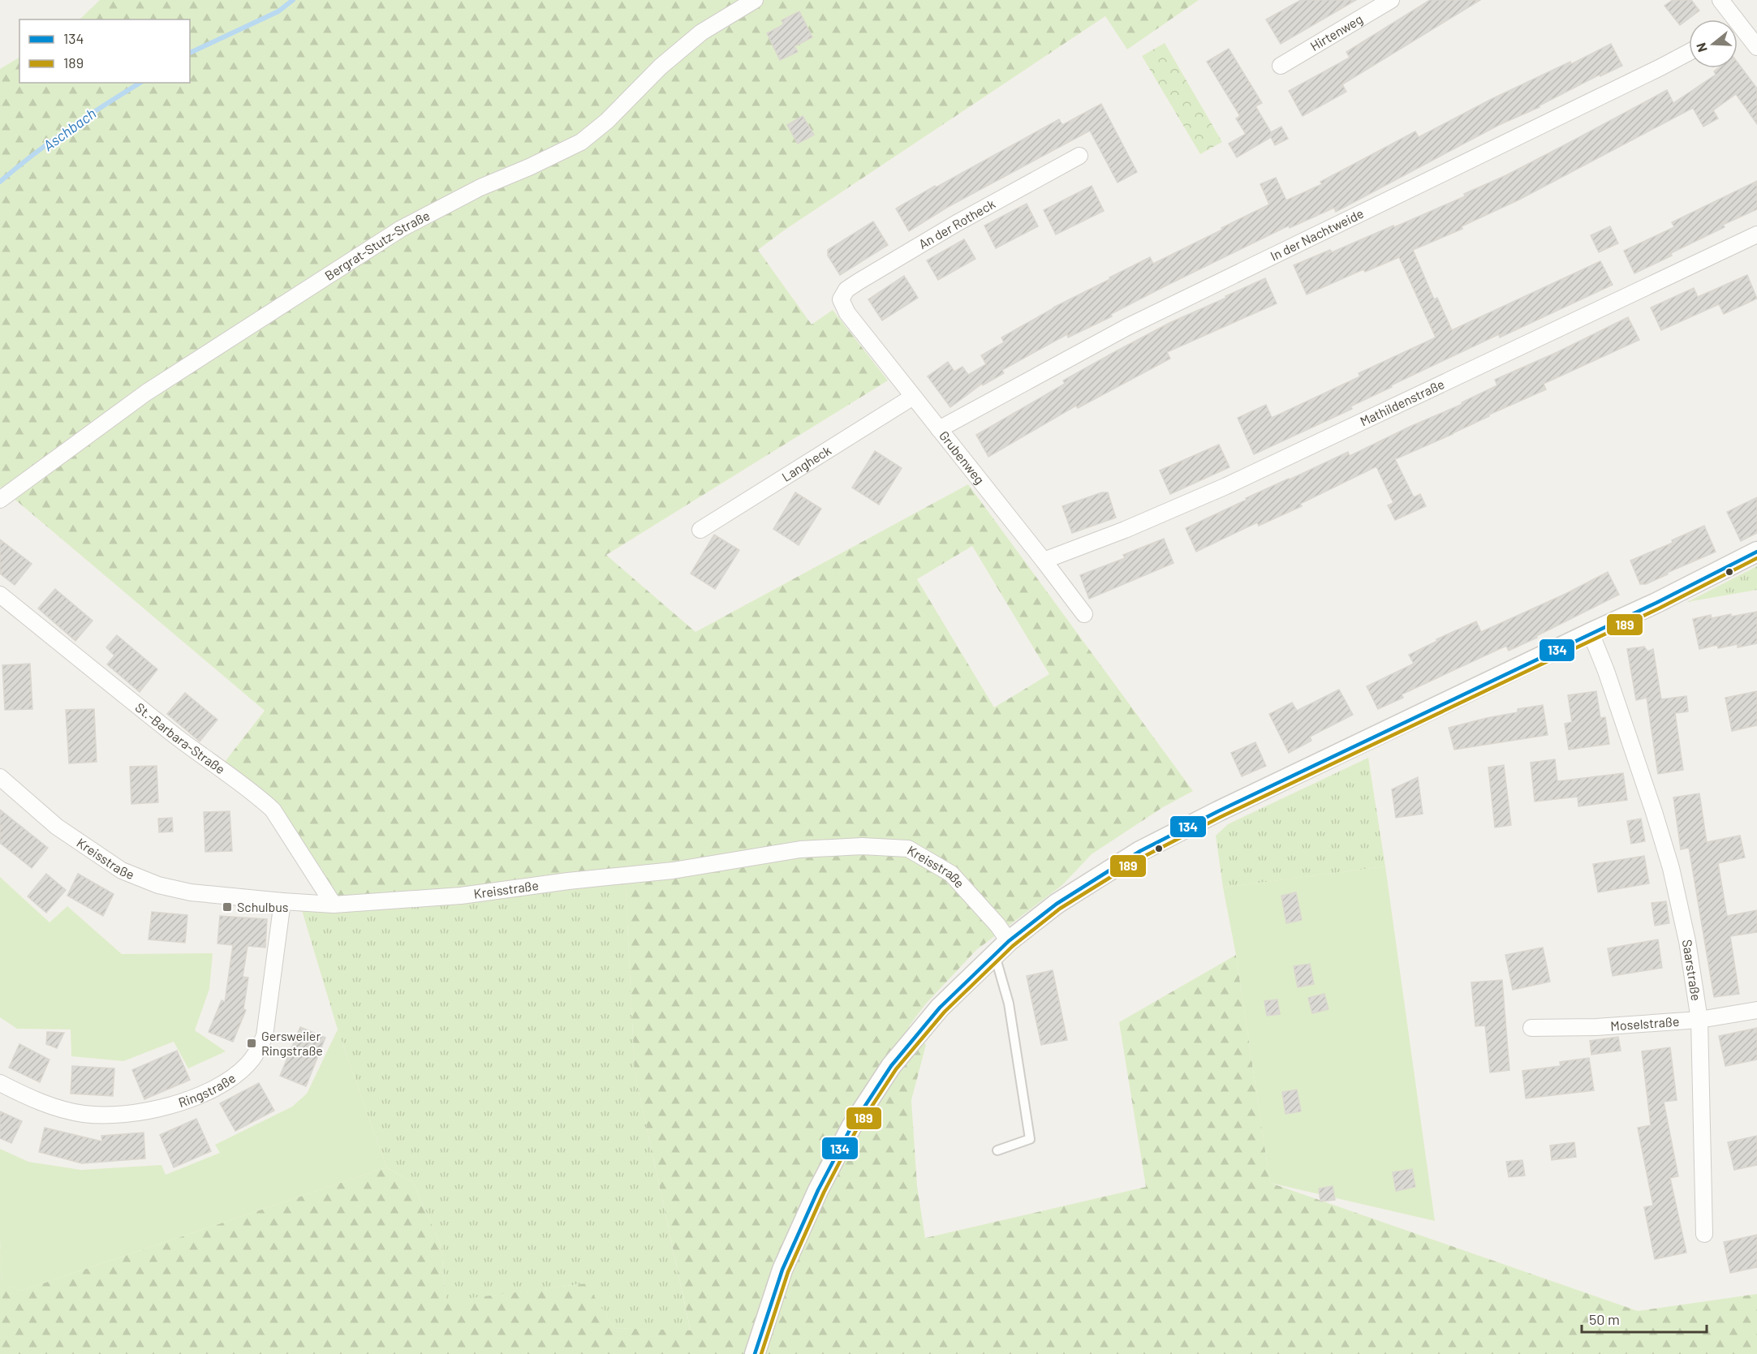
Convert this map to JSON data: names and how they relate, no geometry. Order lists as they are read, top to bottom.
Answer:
{
  "streets": {
    "street": [
      "Hirtenweg",
      "An der Rotheck",
      "In der Nachtweide",
      "Bergrat-Stutz-Straße",
      "Mathildenstraße",
      "Grubenweg",
      "Langheck",
      "St.-Barbara-Straße",
      "Kreisstraße",
      "Saarstraße",
      "Moselstraße",
      "Ringstraße"
    ]
  },
  "crossings": [
    ["An der Rotheck", "Grubenweg"],
    ["In der Nachtweide", "Grubenweg"],
    ["Mathildenstraße", "Grubenweg"],
    ["Grubenweg", "Langheck"],
    ["St.-Barbara-Straße", "Kreisstraße"],
    ["Kreisstraße", "Ringstraße"],
    ["Saarstraße", "Moselstraße"]
  ],
  "water": ["Aschbach"],
  "places": {
    "transit": ["Schulbus", "Gersweiler Ringstraße"]
  },
  "lines": ["transit line 134", "transit line 189"],
  "legend": ["134", "189"],
  "scale_bar": "50 m",
  "north": "left"
}
